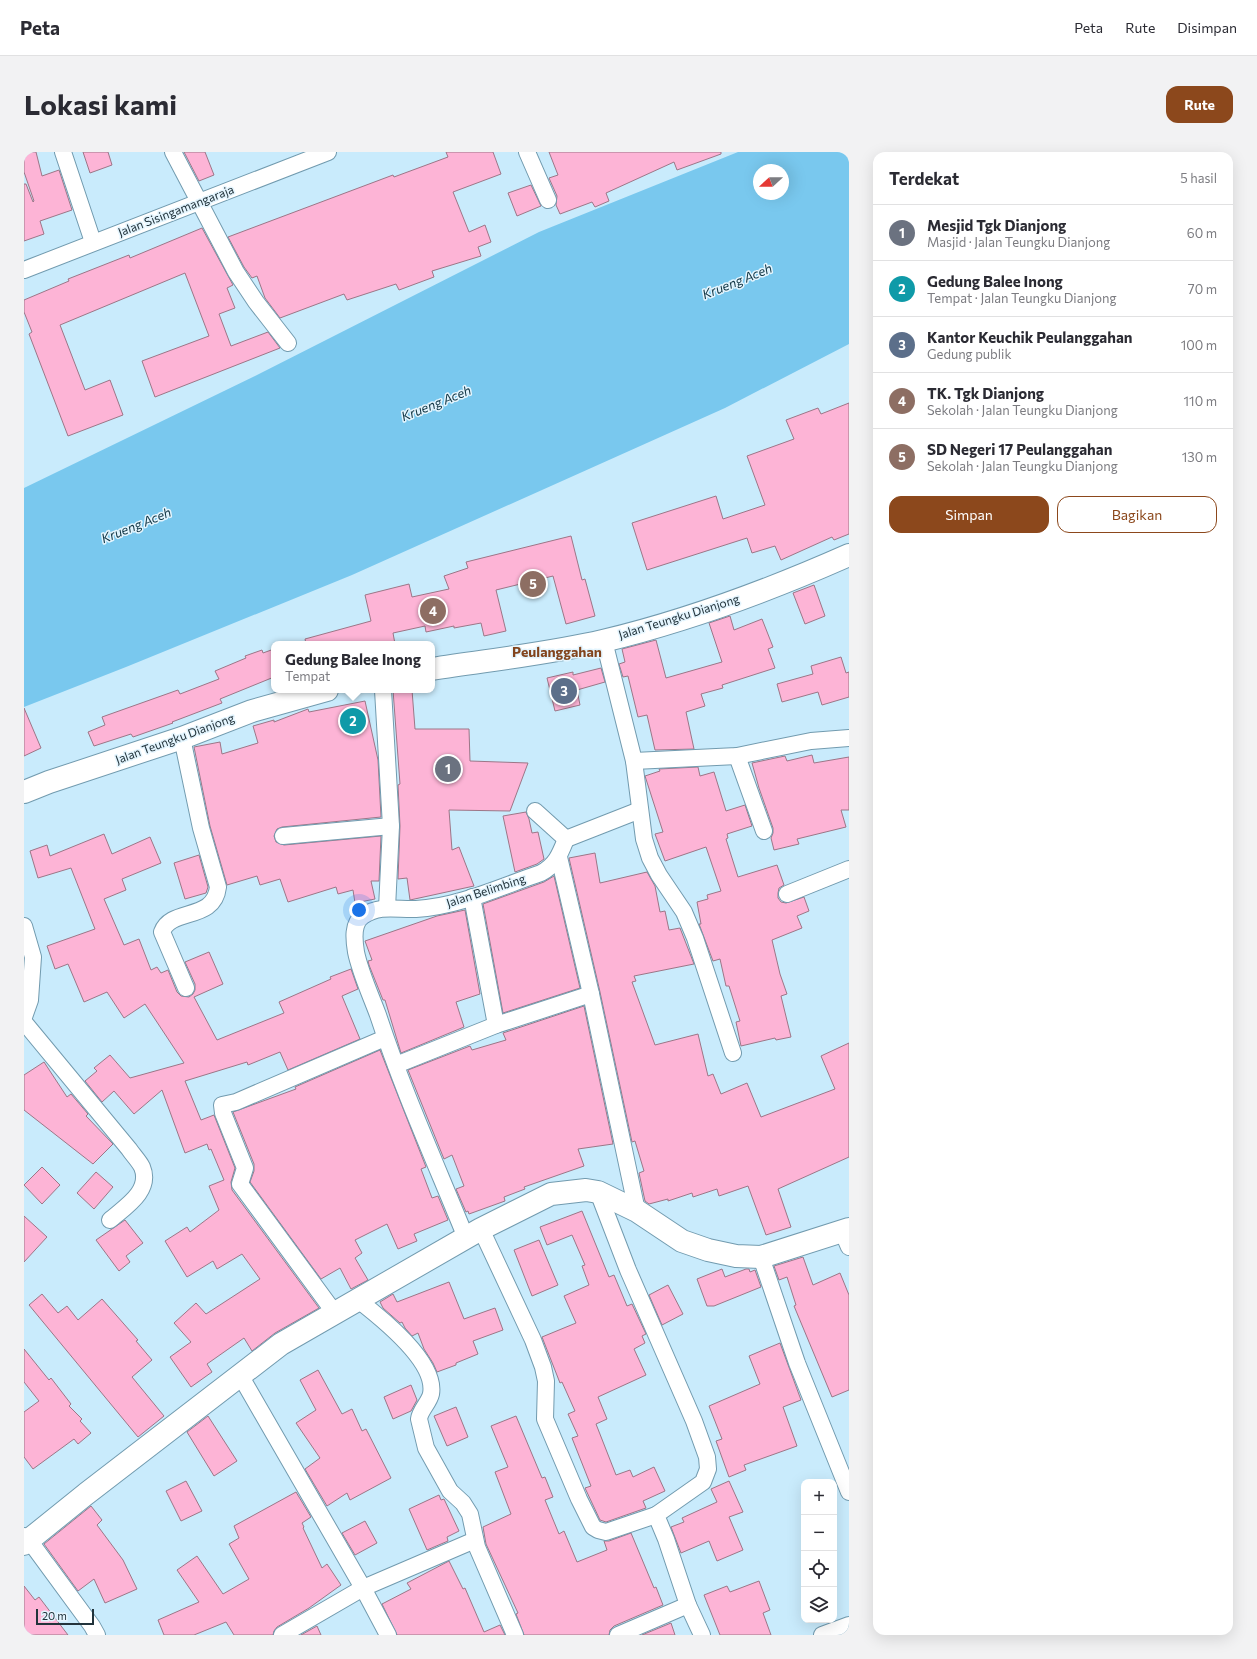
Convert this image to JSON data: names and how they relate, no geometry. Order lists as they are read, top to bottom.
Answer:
{
  "streets": {
    "street": ["Jalan Sisingamangaraja", "Jalan Teungku Dianjong", "Jalan Belimbing"]
  },
  "districts": ["Peulanggahan"],
  "water": ["Krueng Aceh"],
  "scale_bar": "20 m",
  "north": "left",
  "page": {
    "header": "Peta",
    "nav": ["Peta", "Rute", "Disimpan"],
    "buttons": [
      "Rute",
      ["Simpan", "Bagikan"]
    ],
    "title": "Lokasi kami",
    "heading": ["Terdekat", "5 hasil"],
    "list": [
      {
        "mark": "1",
        "name": "Mesjid Tgk Dianjong",
        "note": "Masjid · Jalan Teungku Dianjong",
        "value": "60 m"
      },
      {
        "mark": "2",
        "name": "Gedung Balee Inong",
        "note": "Tempat · Jalan Teungku Dianjong",
        "value": "70 m"
      },
      {
        "mark": "3",
        "name": "Kantor Keuchik Peulanggahan",
        "note": "Gedung publik",
        "value": "100 m"
      },
      {
        "mark": "4",
        "name": "TK. Tgk Dianjong",
        "note": "Sekolah · Jalan Teungku Dianjong",
        "value": "110 m"
      },
      {
        "mark": "5",
        "name": "SD Negeri 17 Peulanggahan",
        "note": "Sekolah · Jalan Teungku Dianjong",
        "value": "130 m"
      }
    ],
    "pins": [
      "5",
      "4",
      "3",
      "2",
      "1"
    ],
    "popup": ["Gedung Balee Inong", "Tempat"],
    "map_buttons": ["+", "−"],
    "scale": "20 m"
  }
}
